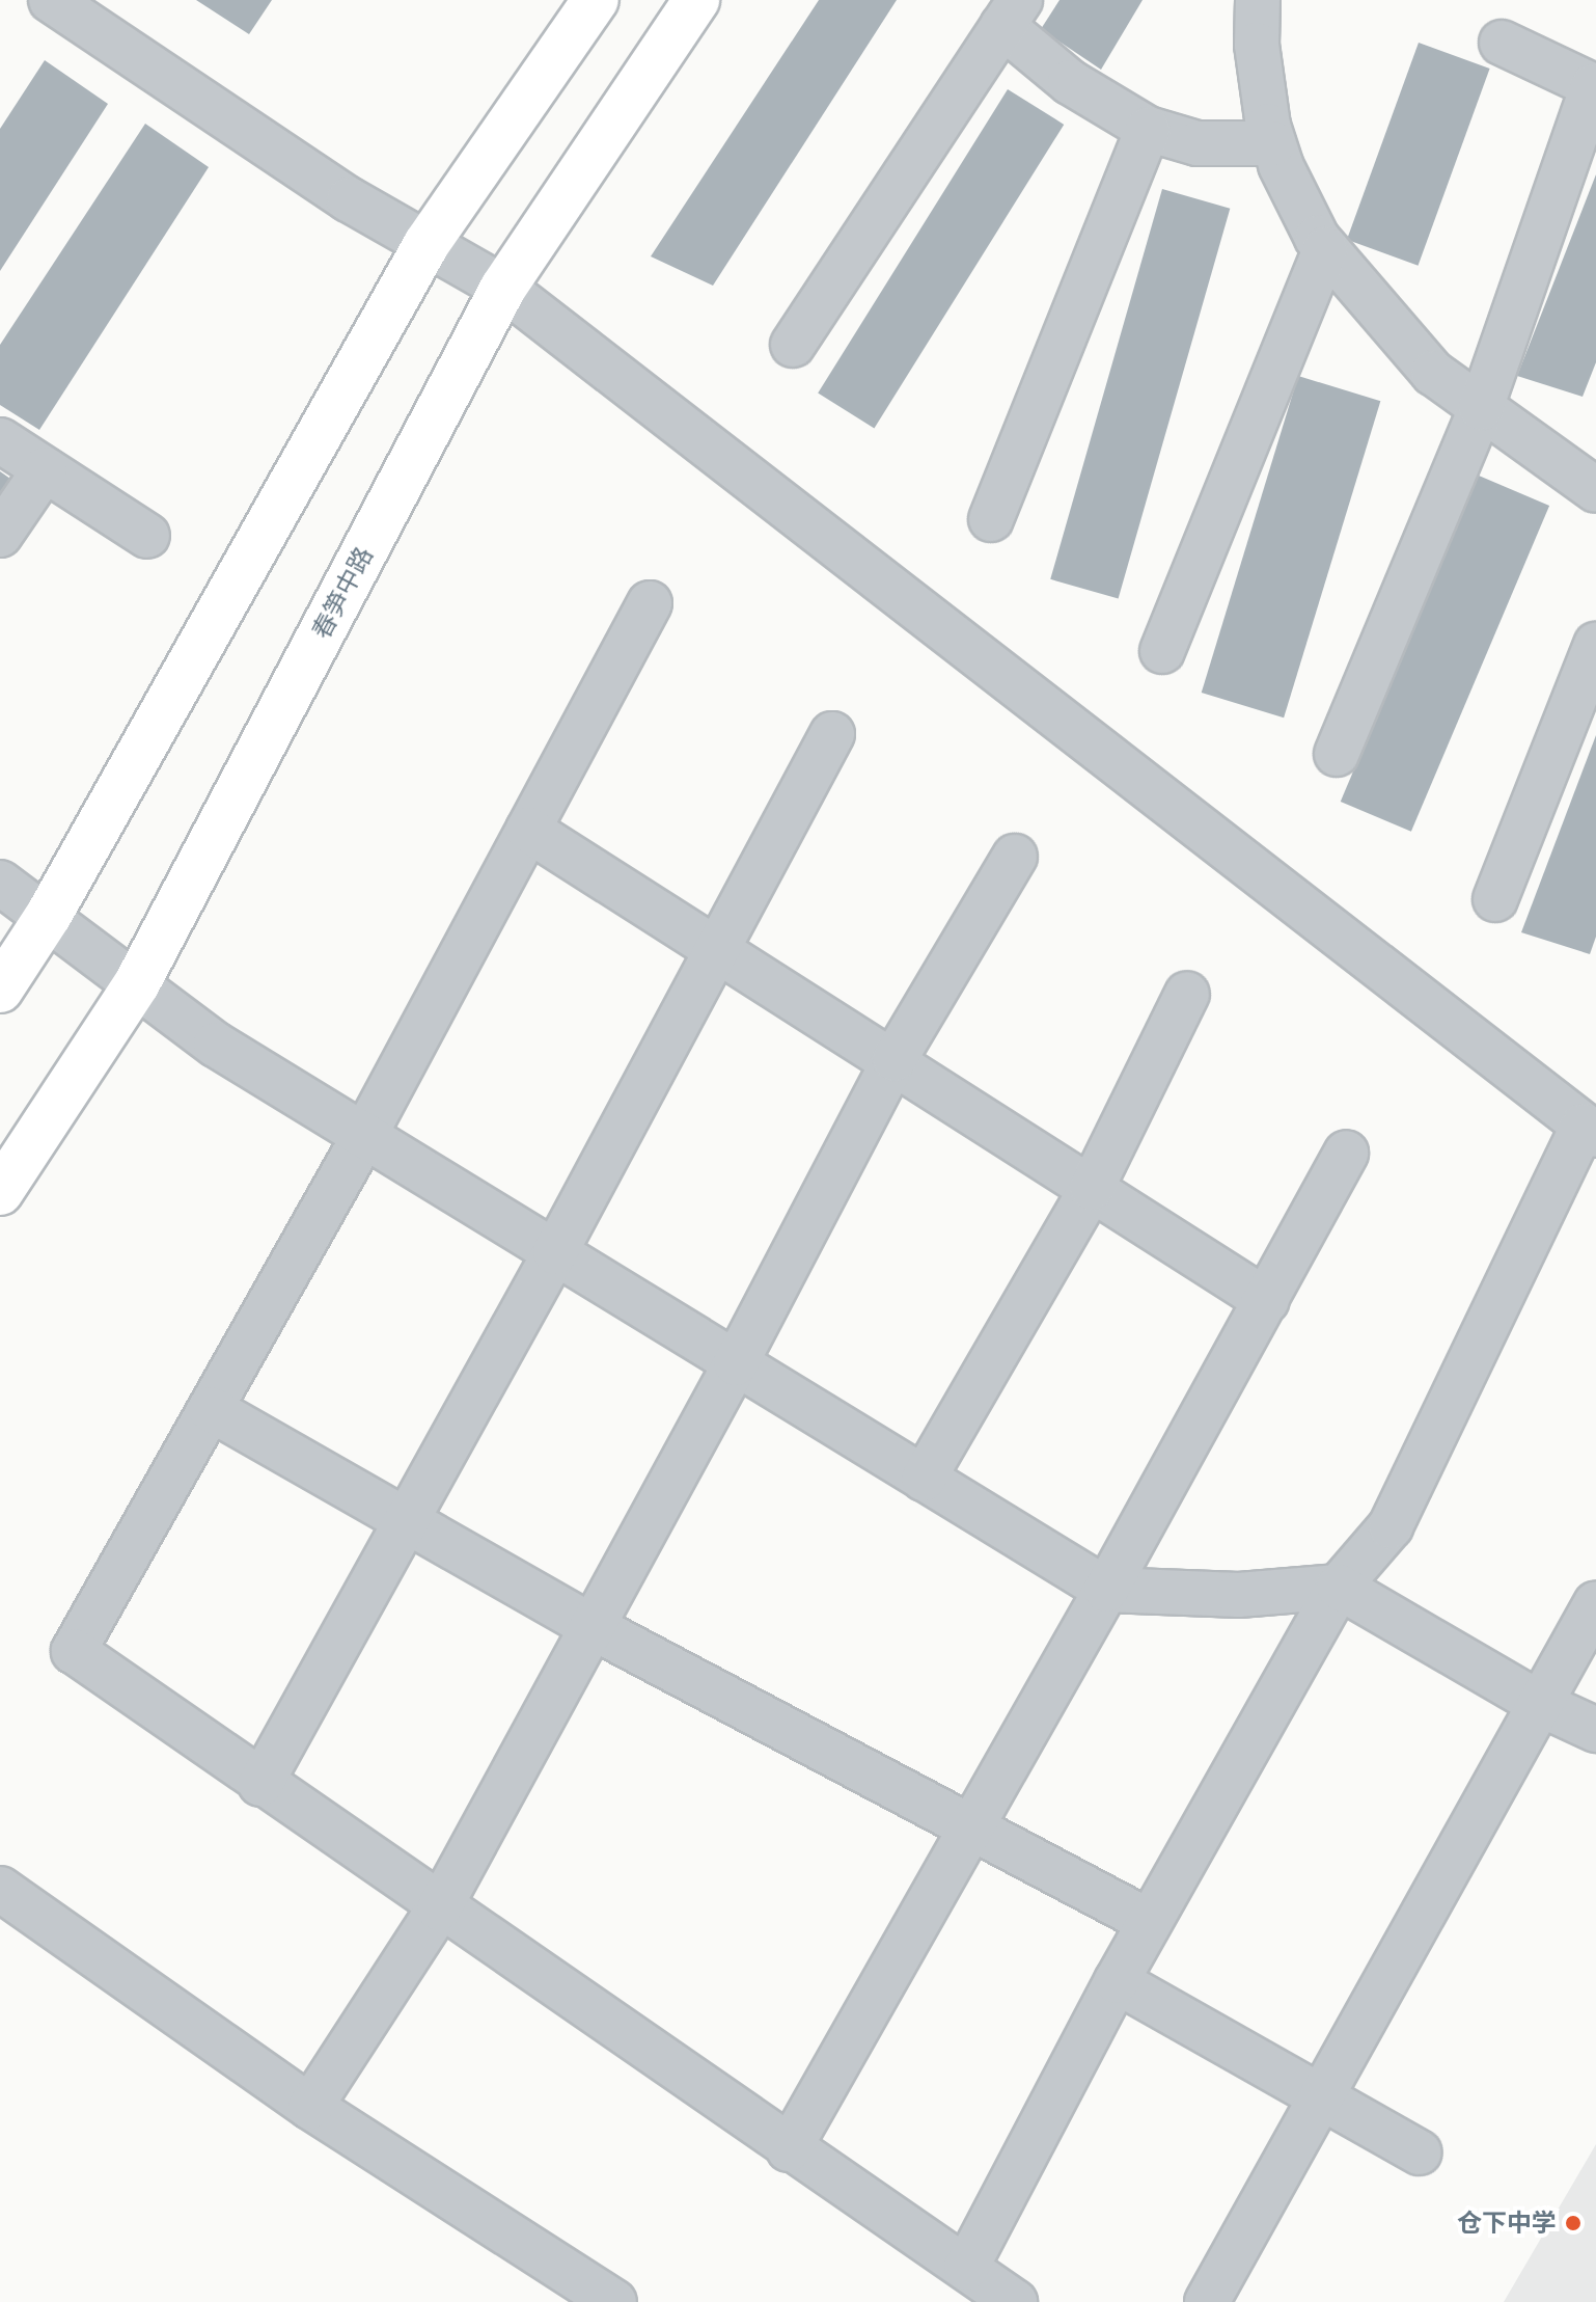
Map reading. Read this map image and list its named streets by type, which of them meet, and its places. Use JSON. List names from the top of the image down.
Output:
{
  "streets": {
    "main road": ["春笋中路"]
  },
  "places": ["仓下中学"]
}
